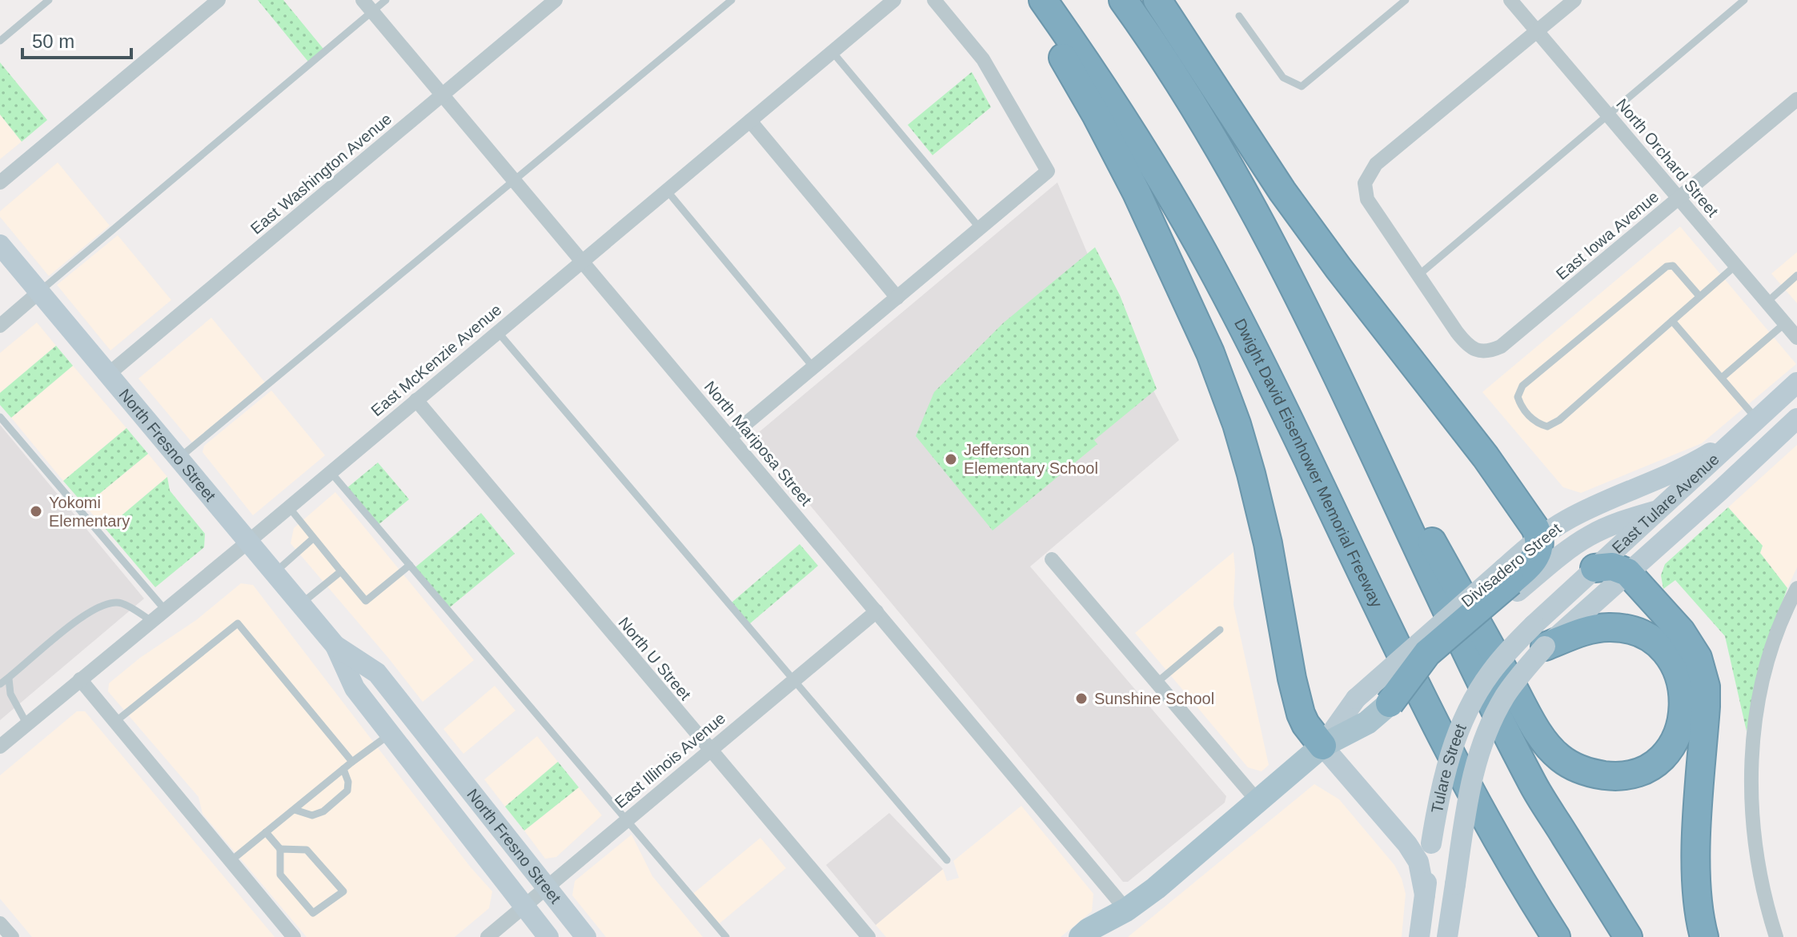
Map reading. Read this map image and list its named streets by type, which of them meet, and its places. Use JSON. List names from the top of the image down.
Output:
{
  "streets": {
    "highway": ["Dwight David Eisenhower Memorial Freeway"],
    "main road": [
      "North Fresno Street",
      "East Tulare Avenue",
      "Divisadero Street",
      "Tulare Street"
    ],
    "street": [
      "North Orchard Street",
      "East Washington Avenue",
      "East Iowa Avenue",
      "East McKenzie Avenue",
      "North Mariposa Street",
      "North U Street",
      "East Illinois Avenue"
    ]
  },
  "crossings": [
    ["North Orchard Street", "East Iowa Avenue"],
    ["East Washington Avenue", "North Mariposa Street"],
    ["East Washington Avenue", "North Fresno Street"],
    ["East McKenzie Avenue", "North Mariposa Street"],
    ["East McKenzie Avenue", "North Fresno Street"],
    ["East McKenzie Avenue", "North U Street"],
    ["North Mariposa Street", "Divisadero Street"],
    ["North Mariposa Street", "East Illinois Avenue"],
    ["North Fresno Street", "East Illinois Avenue"],
    ["East Tulare Avenue", "Divisadero Street"],
    ["East Tulare Avenue", "Tulare Street"],
    ["North U Street", "East Illinois Avenue"]
  ],
  "places": ["Jefferson Elementary School", "Yokomi Elementary", "Sunshine School"],
  "scale_bar": "50 m"
}
